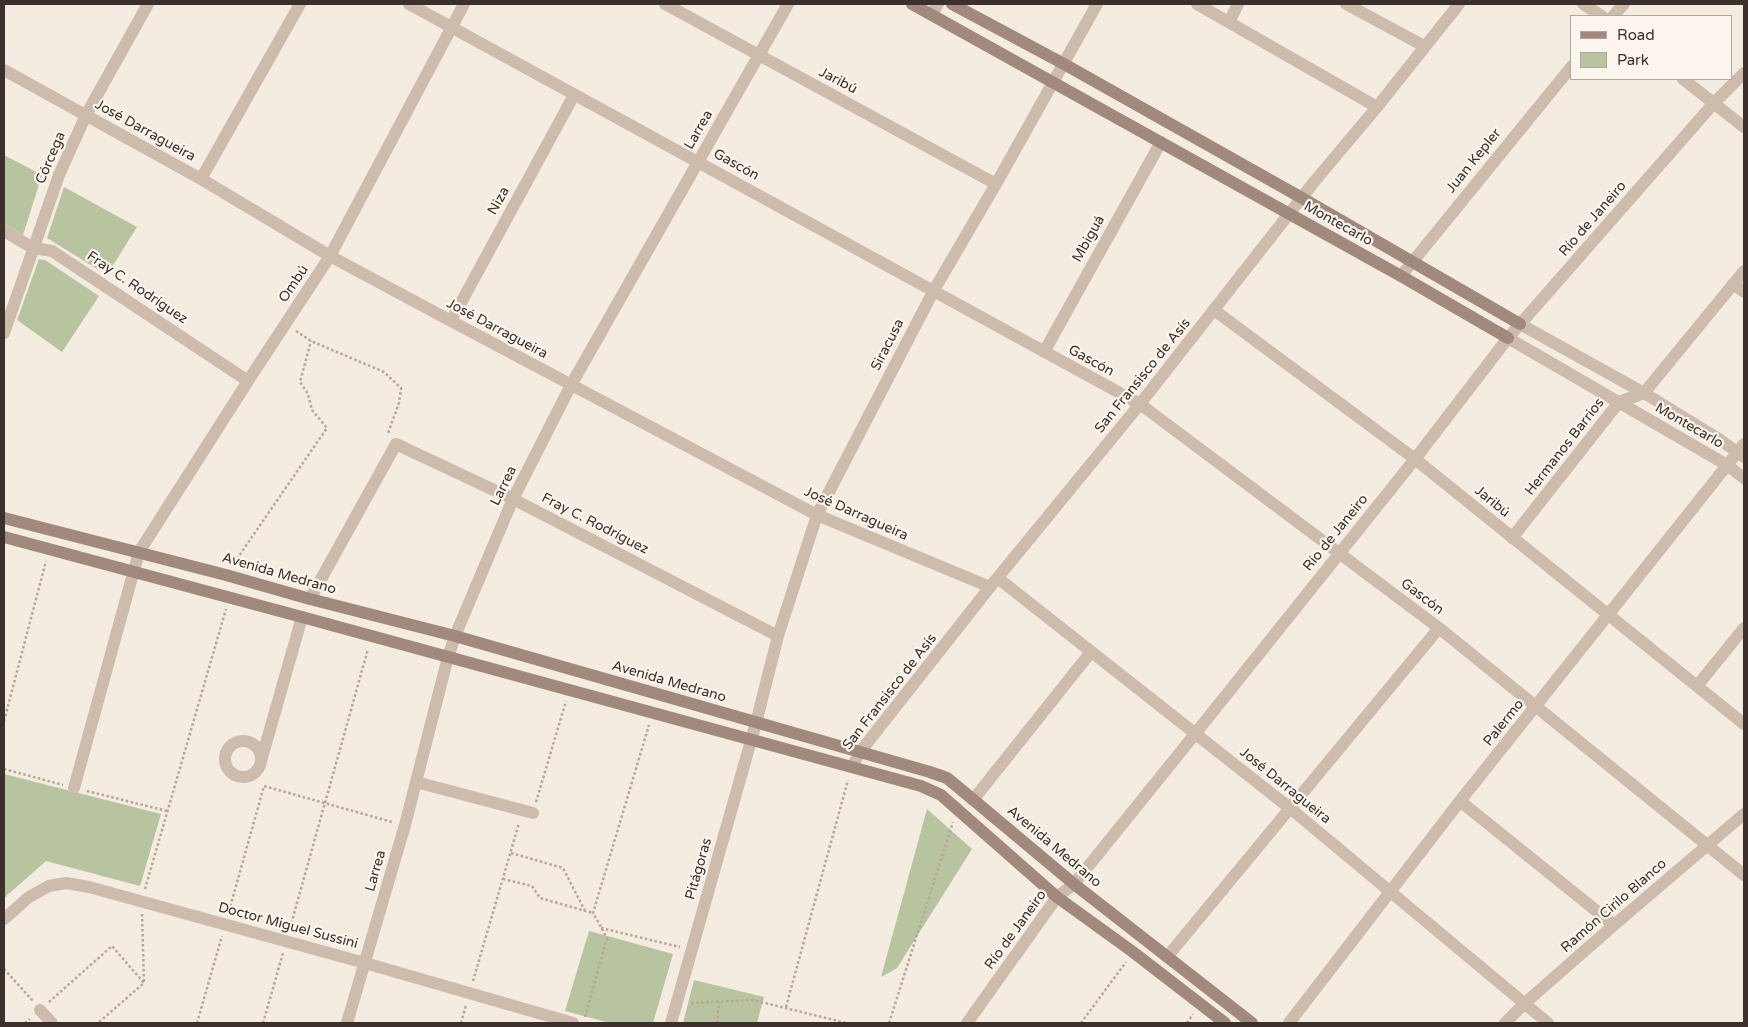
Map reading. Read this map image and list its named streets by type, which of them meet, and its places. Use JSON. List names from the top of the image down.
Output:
{
  "streets": {
    "main road": ["Montecarlo", "Avenida Medrano"],
    "street": [
      "Jaribú",
      "Larrea",
      "José Darragueira",
      "Córcega",
      "Juan Kepler",
      "Gascón",
      "Niza",
      "Río de Janeiro",
      "Mbiguá",
      "Ombú",
      "Fray C. Rodríguez",
      "Siracusa",
      "San Fransisco de Asís",
      "Hermanos Barrios",
      "Palermo",
      "Pitágoras",
      "Ramón Cirilo Blanco",
      "Doctor Miguel Sussini"
    ]
  },
  "crossings": [
    ["Jaribú", "Larrea"],
    ["Jaribú", "Río de Janeiro"],
    ["Jaribú", "Siracusa"],
    ["Jaribú", "San Fransisco de Asís"],
    ["Jaribú", "Hermanos Barrios"],
    ["Jaribú", "Palermo"],
    ["Larrea", "José Darragueira"],
    ["Larrea", "Gascón"],
    ["Larrea", "Fray C. Rodríguez"],
    ["Larrea", "Avenida Medrano"],
    ["Larrea", "Doctor Miguel Sussini"],
    ["José Darragueira", "Córcega"],
    ["José Darragueira", "Niza"],
    ["José Darragueira", "Río de Janeiro"],
    ["José Darragueira", "Ombú"],
    ["José Darragueira", "Siracusa"],
    ["José Darragueira", "San Fransisco de Asís"],
    ["José Darragueira", "Palermo"],
    ["José Darragueira", "Ramón Cirilo Blanco"],
    ["Córcega", "Fray C. Rodríguez"],
    ["Juan Kepler", "Montecarlo"],
    ["Gascón", "Niza"],
    ["Gascón", "Río de Janeiro"],
    ["Gascón", "Mbiguá"],
    ["Gascón", "Ombú"],
    ["Gascón", "Siracusa"],
    ["Gascón", "San Fransisco de Asís"],
    ["Gascón", "Palermo"],
    ["Gascón", "Ramón Cirilo Blanco"],
    ["Río de Janeiro", "Montecarlo"],
    ["Río de Janeiro", "Avenida Medrano"],
    ["Montecarlo", "Mbiguá"],
    ["Montecarlo", "Siracusa"],
    ["Montecarlo", "San Fransisco de Asís"],
    ["Montecarlo", "Hermanos Barrios"],
    ["Montecarlo", "Palermo"],
    ["Ombú", "Fray C. Rodríguez"],
    ["Ombú", "Avenida Medrano"],
    ["Fray C. Rodríguez", "Siracusa"],
    ["Siracusa", "Avenida Medrano"],
    ["Siracusa", "Pitágoras"],
    ["San Fransisco de Asís", "Avenida Medrano"],
    ["Avenida Medrano", "Pitágoras"]
  ],
  "legend": ["Road", "Park"]
}
